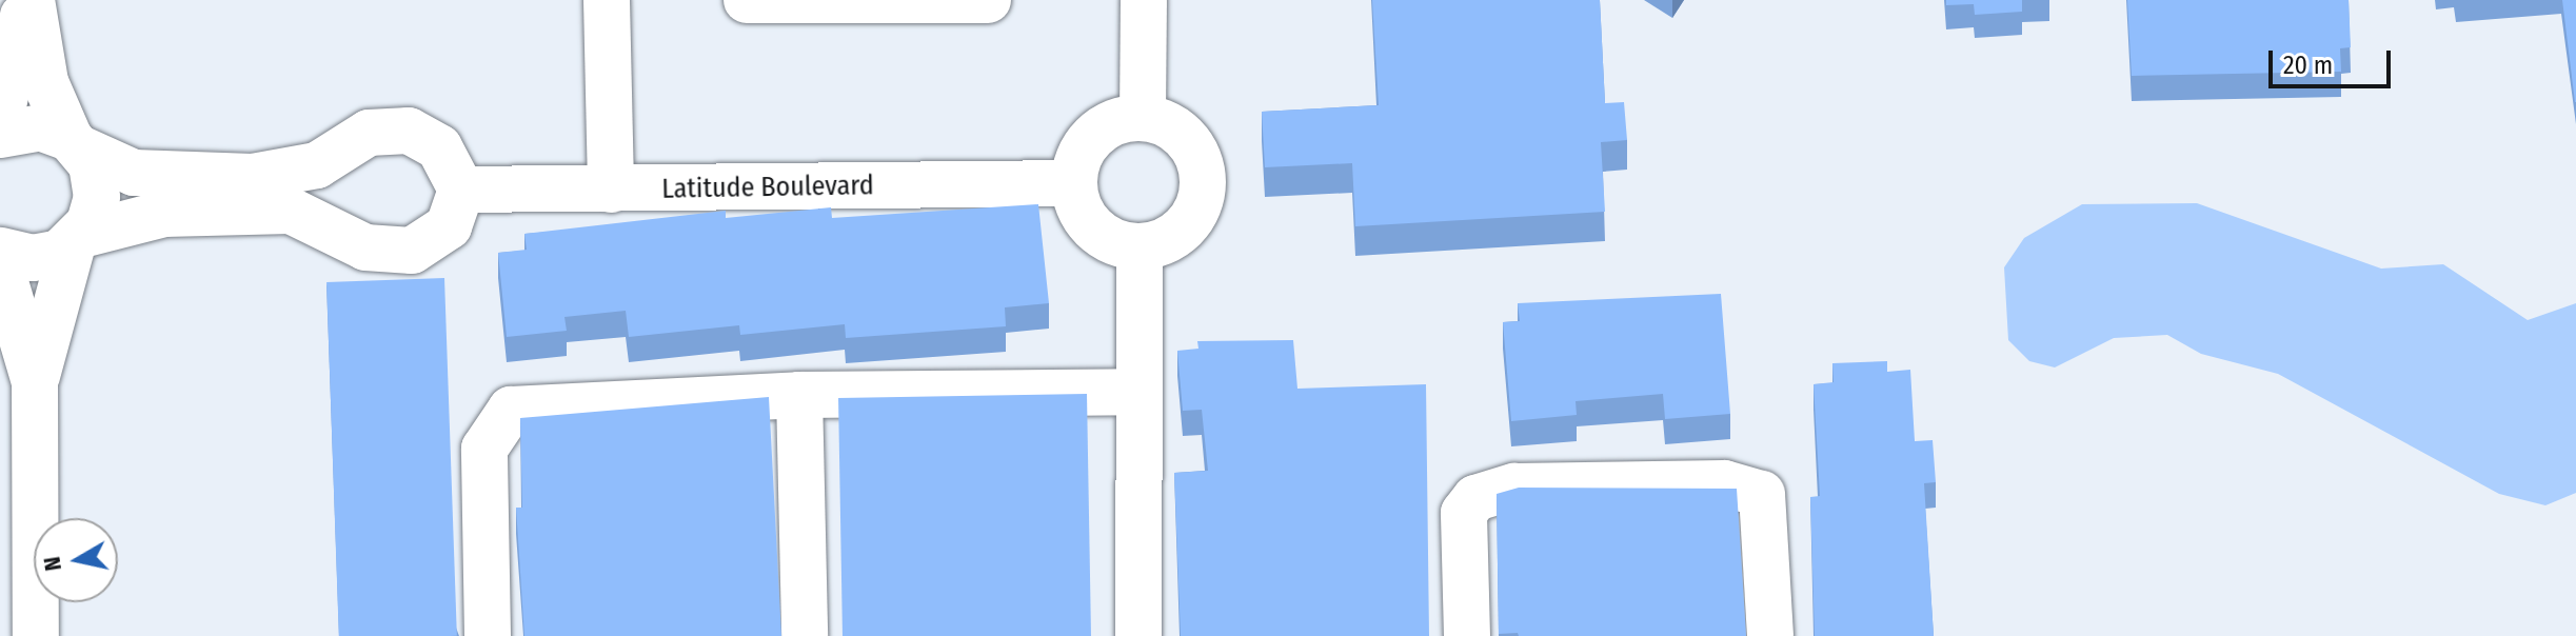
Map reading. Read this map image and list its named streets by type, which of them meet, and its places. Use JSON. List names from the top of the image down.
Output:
{
  "streets": {
    "street": ["Latitude Boulevard"]
  },
  "scale_bar": "20 m",
  "north": "left"
}
